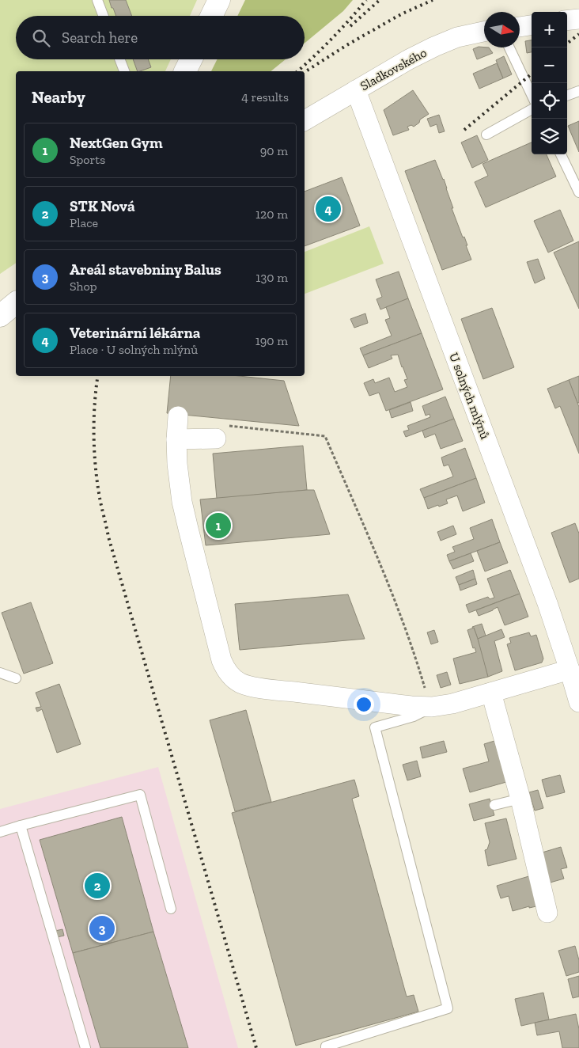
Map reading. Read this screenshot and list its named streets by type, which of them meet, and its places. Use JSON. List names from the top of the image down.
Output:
{
  "streets": {
    "street": ["Sladkovského", "U solných mlýnů"]
  },
  "crossings": [
    ["Sladkovského", "U solných mlýnů"]
  ],
  "north": "right",
  "page": {
    "map_buttons": ["+", "−"],
    "search": "Search here",
    "heading": ["Nearby", "4 results"],
    "list": [
      {
        "mark": "1",
        "name": "NextGen Gym",
        "note": "Sports",
        "value": "90 m"
      },
      {
        "mark": "2",
        "name": "STK Nová",
        "note": "Place",
        "value": "120 m"
      },
      {
        "mark": "3",
        "name": "Areál stavebniny Balus",
        "note": "Shop",
        "value": "130 m"
      },
      {
        "mark": "4",
        "name": "Veterinární lékárna",
        "note": "Place · U solných mlýnů",
        "value": "190 m"
      }
    ],
    "pins": [
      "4",
      "1",
      "2",
      "3"
    ]
  }
}
